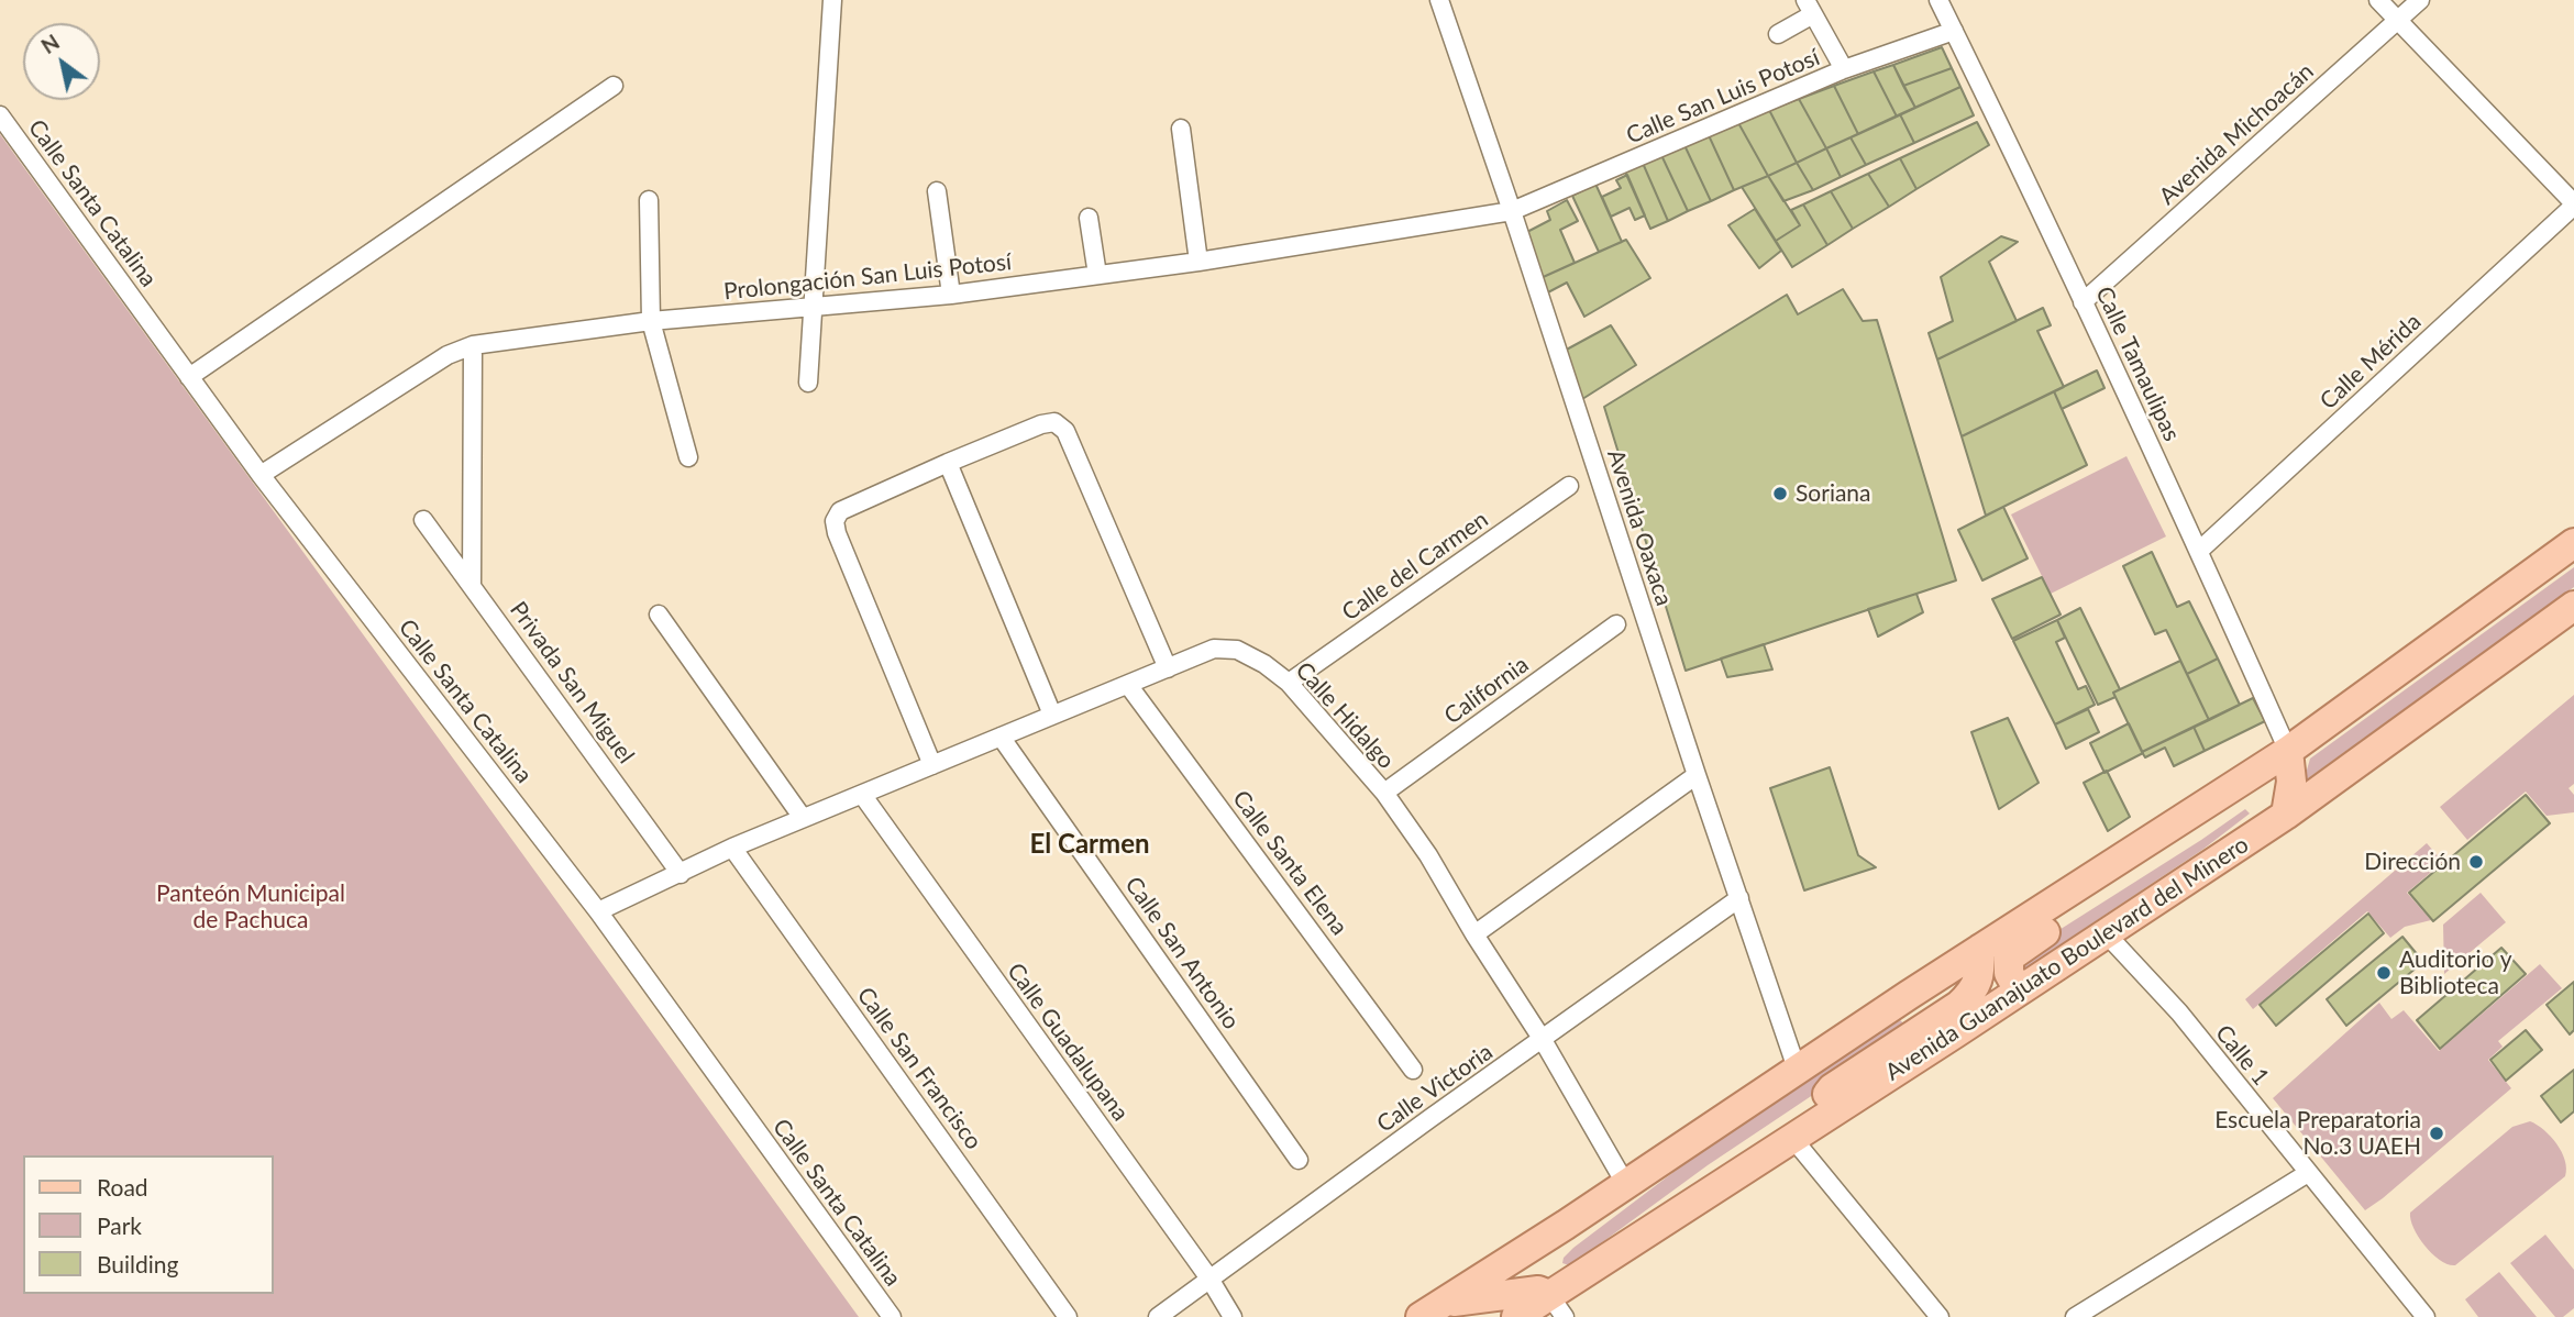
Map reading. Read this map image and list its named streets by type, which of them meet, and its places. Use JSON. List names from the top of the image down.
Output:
{
  "streets": {
    "main road": ["Avenida Guanajuato Boulevard del Minero"],
    "street": [
      "Calle San Luis Potosí",
      "Avenida Michoacán",
      "Calle Santa Catalina",
      "Prolongación San Luis Potosí",
      "Calle Mérida",
      "Calle Tamaulipas",
      "Avenida Oaxaca",
      "Calle del Carmen",
      "Privada San Miguel",
      "California",
      "Calle Hidalgo",
      "Calle Santa Elena",
      "Calle San Antonio",
      "Calle Guadalupana",
      "Calle 1",
      "Calle San Francisco",
      "Calle Victoria"
    ]
  },
  "crossings": [
    ["Calle San Luis Potosí", "Prolongación San Luis Potosí"],
    ["Calle San Luis Potosí", "Calle Tamaulipas"],
    ["Calle San Luis Potosí", "Avenida Oaxaca"],
    ["Avenida Michoacán", "Calle Tamaulipas"],
    ["Calle Santa Catalina", "Prolongación San Luis Potosí"],
    ["Prolongación San Luis Potosí", "Avenida Oaxaca"],
    ["Calle Mérida", "Calle Tamaulipas"],
    ["Avenida Oaxaca", "Calle Victoria"],
    ["Calle del Carmen", "Calle Hidalgo"],
    ["California", "Calle Hidalgo"],
    ["Calle Hidalgo", "Calle Santa Elena"],
    ["Calle Hidalgo", "Calle San Antonio"],
    ["Calle Hidalgo", "Calle Guadalupana"],
    ["Calle Hidalgo", "Calle Victoria"],
    ["Avenida Guanajuato Boulevard del Minero", "Calle 1"],
    ["Calle Guadalupana", "Calle Victoria"]
  ],
  "districts": ["El Carmen"],
  "parks": ["Panteón Municipal de Pachuca"],
  "places": [
    "Soriana",
    "Dirección",
    "Auditorio y Biblioteca",
    "Escuela Preparatoria No.3 UAEH"
  ],
  "legend": ["Road", "Park", "Building"],
  "north": "top left"
}
